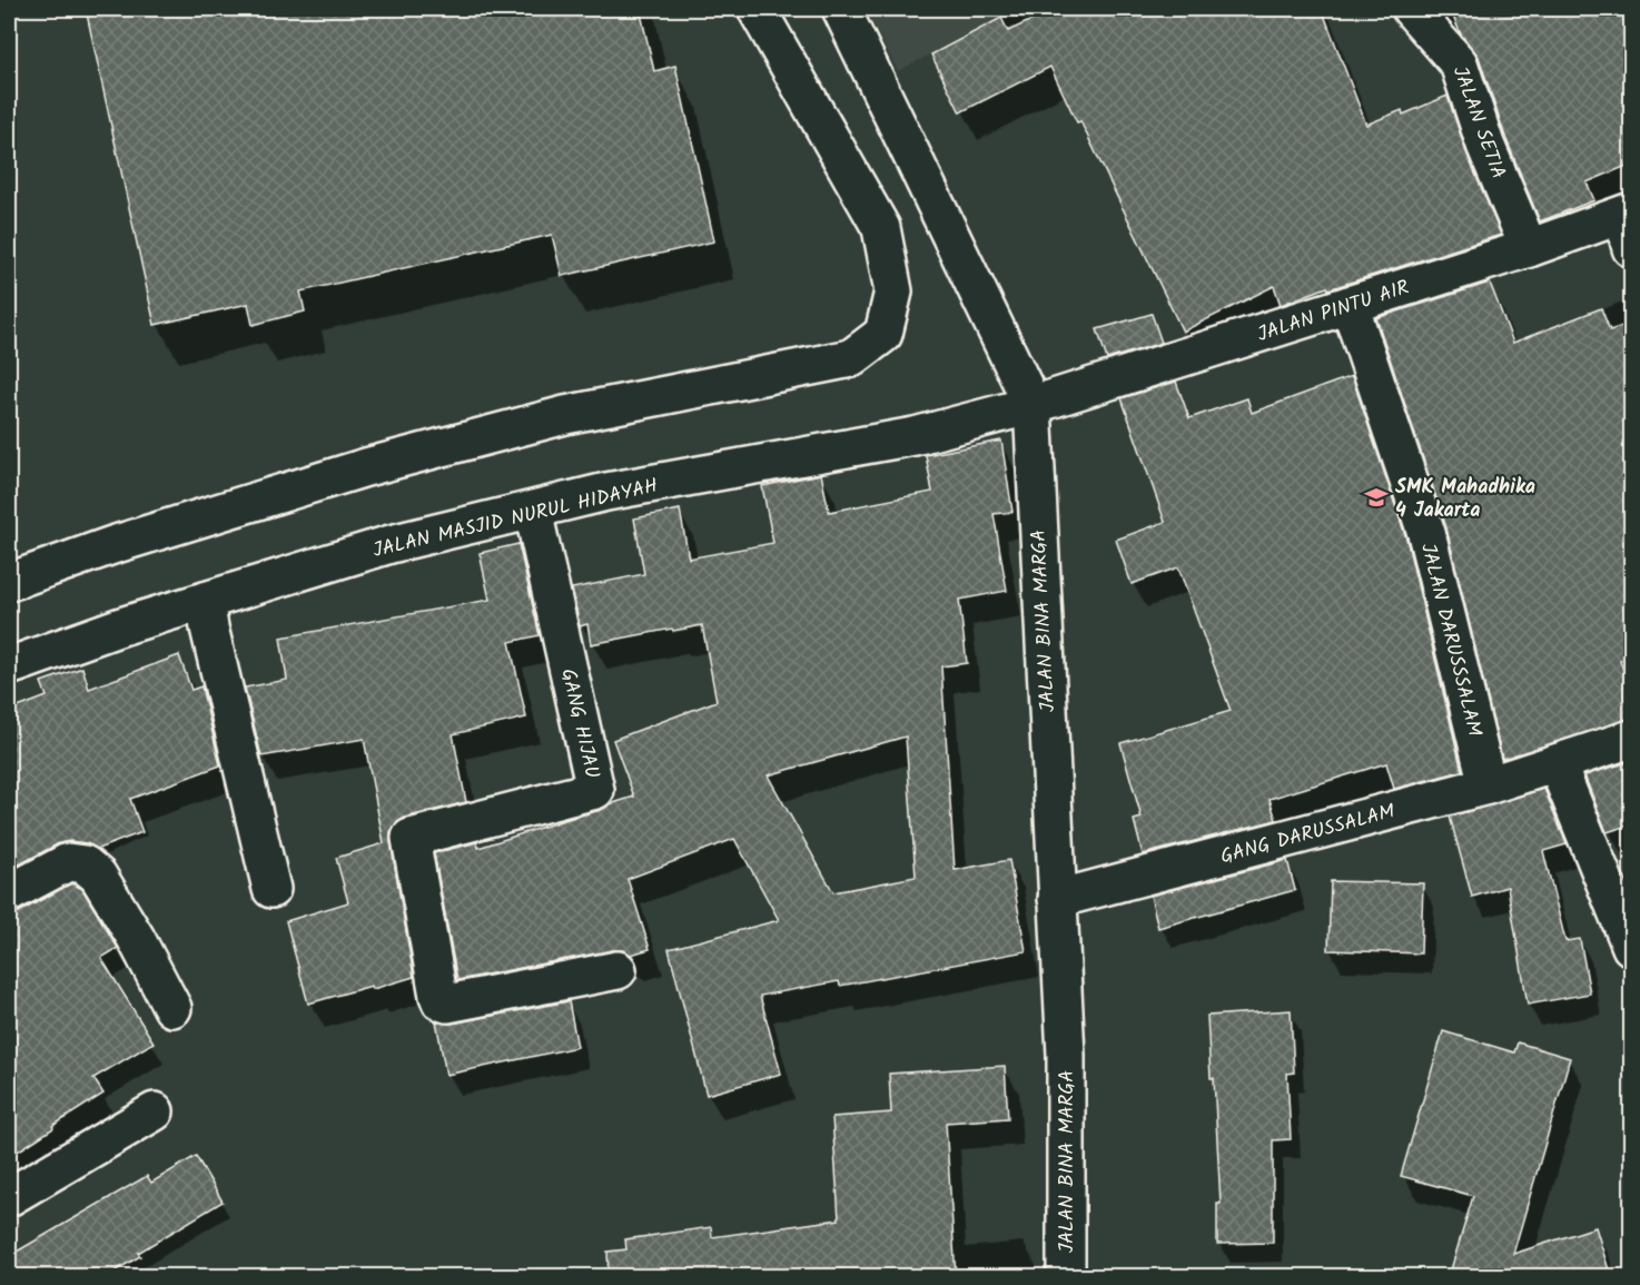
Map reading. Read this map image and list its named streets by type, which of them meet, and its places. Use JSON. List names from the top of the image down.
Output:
{
  "streets": {
    "street": [
      "JALAN SETIA",
      "JALAN PINTU AIR",
      "JALAN MASJID NURUL HIDAYAH",
      "JALAN BINA MARGA",
      "JALAN DARUSSSALAM",
      "GANG HIJAU",
      "GANG DARUSSALAM"
    ]
  },
  "crossings": [
    ["JALAN SETIA", "JALAN PINTU AIR"],
    ["JALAN PINTU AIR", "JALAN MASJID NURUL HIDAYAH"],
    ["JALAN PINTU AIR", "JALAN BINA MARGA"],
    ["JALAN PINTU AIR", "JALAN DARUSSSALAM"],
    ["JALAN MASJID NURUL HIDAYAH", "JALAN BINA MARGA"],
    ["JALAN MASJID NURUL HIDAYAH", "GANG HIJAU"],
    ["JALAN BINA MARGA", "GANG DARUSSALAM"],
    ["JALAN DARUSSSALAM", "GANG DARUSSALAM"]
  ],
  "places": {
    "school or university": ["SMK Mahadhika 4 Jakarta"]
  }
}
